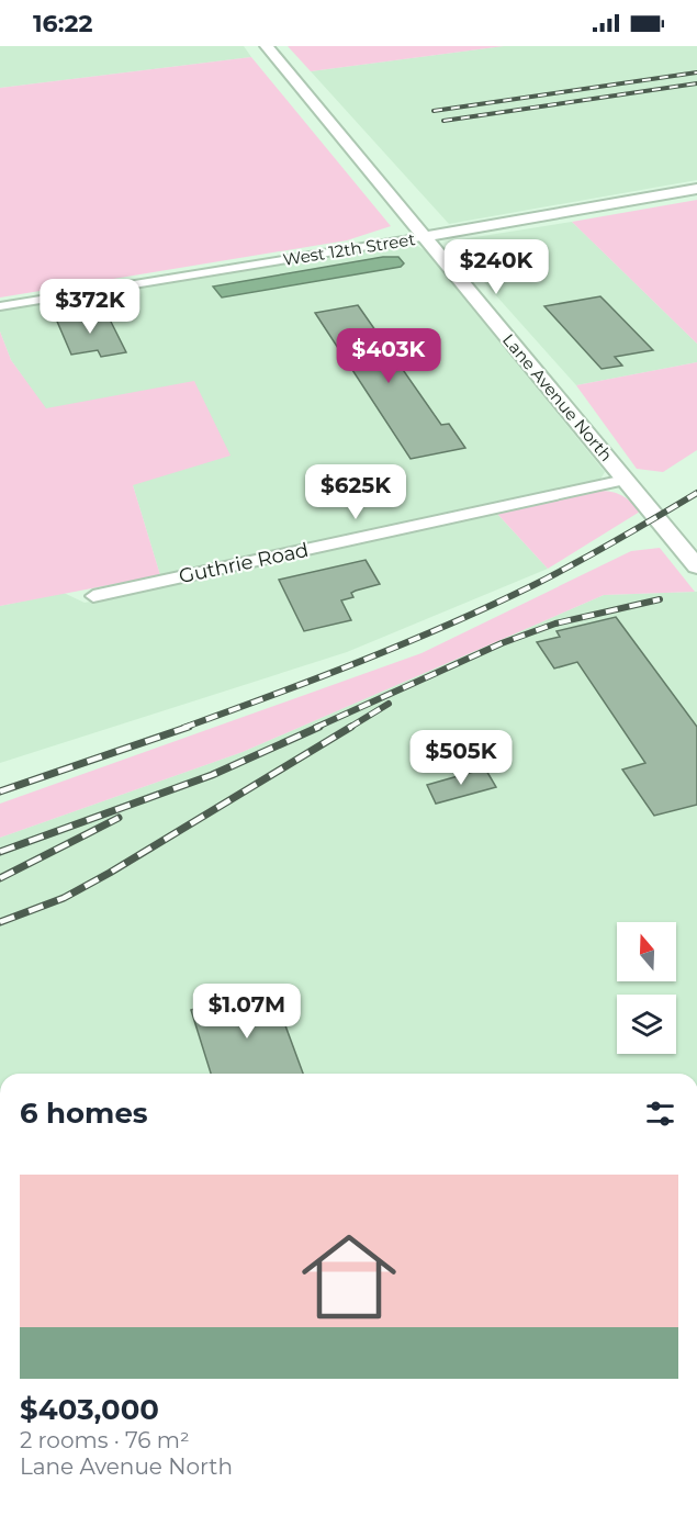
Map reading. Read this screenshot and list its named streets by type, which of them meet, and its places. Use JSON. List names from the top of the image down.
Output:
{
  "streets": {
    "main road": ["West 12th Street", "Lane Avenue North"],
    "street": ["Guthrie Road"]
  },
  "crossings": [
    ["West 12th Street", "Lane Avenue North"],
    ["Lane Avenue North", "Guthrie Road"]
  ],
  "north": "top",
  "page": {
    "status": "16:22",
    "price": [
      "$240K",
      "$372K",
      "$403K",
      "$625K",
      "$505K",
      "$1.07M"
    ],
    "heading": "6 homes",
    "list": [
      {
        "name": "$403,000",
        "note": "2 rooms · 76 m² · Lane Avenue North"
      }
    ]
  }
}
